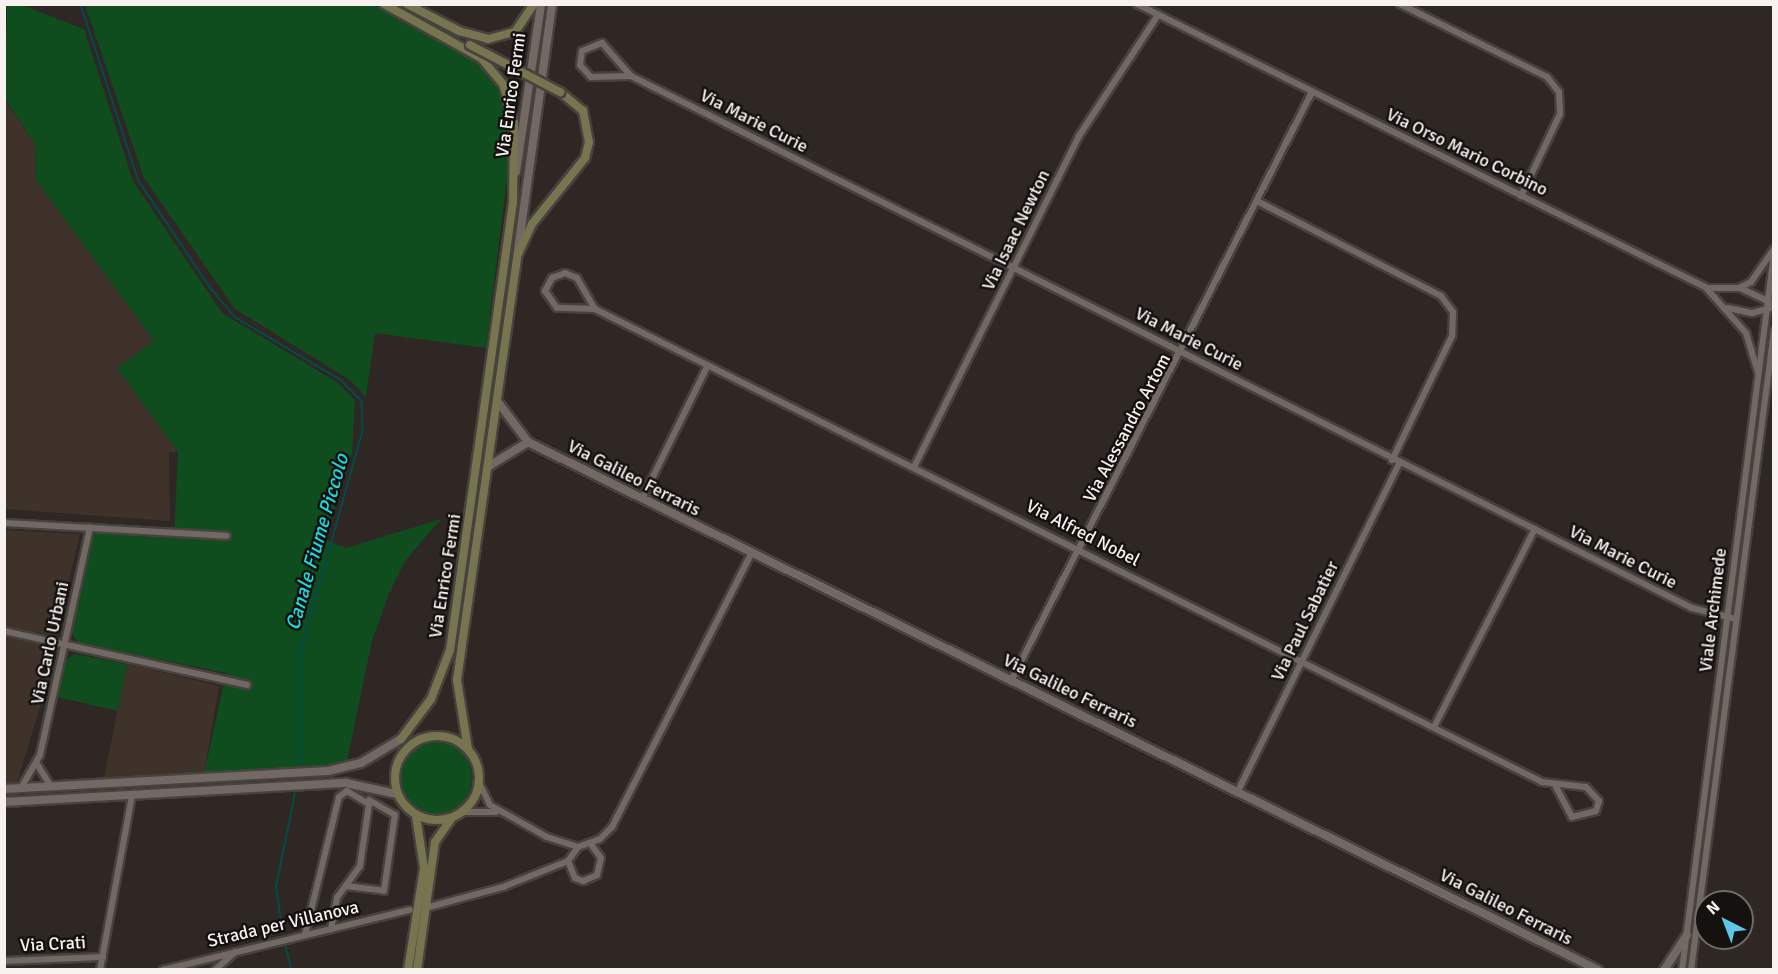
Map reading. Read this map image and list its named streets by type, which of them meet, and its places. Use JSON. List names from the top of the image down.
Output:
{
  "streets": {
    "main road": ["Via Enrico Fermi"],
    "street": [
      "Via Marie Curie",
      "Via Orso Mario Corbino",
      "Via Isaac Newton",
      "Via Alessandro Artom",
      "Via Galileo Ferraris",
      "Via Alfred Nobel",
      "Viale Archimede",
      "Via Paul Sabatier",
      "Via Carlo Urbani",
      "Strada per Villanova",
      "Via Crati"
    ]
  },
  "crossings": [
    ["Via Enrico Fermi", "Via Carlo Urbani"],
    ["Via Marie Curie", "Via Isaac Newton"],
    ["Via Marie Curie", "Via Alessandro Artom"],
    ["Via Marie Curie", "Viale Archimede"],
    ["Via Marie Curie", "Via Paul Sabatier"],
    ["Via Orso Mario Corbino", "Via Isaac Newton"],
    ["Via Orso Mario Corbino", "Via Alessandro Artom"],
    ["Via Isaac Newton", "Via Alfred Nobel"],
    ["Via Alessandro Artom", "Via Galileo Ferraris"],
    ["Via Alessandro Artom", "Via Alfred Nobel"],
    ["Via Galileo Ferraris", "Via Paul Sabatier"],
    ["Via Alfred Nobel", "Via Paul Sabatier"]
  ],
  "water": ["Canale Fiume Piccolo"],
  "north": "top left"
}
